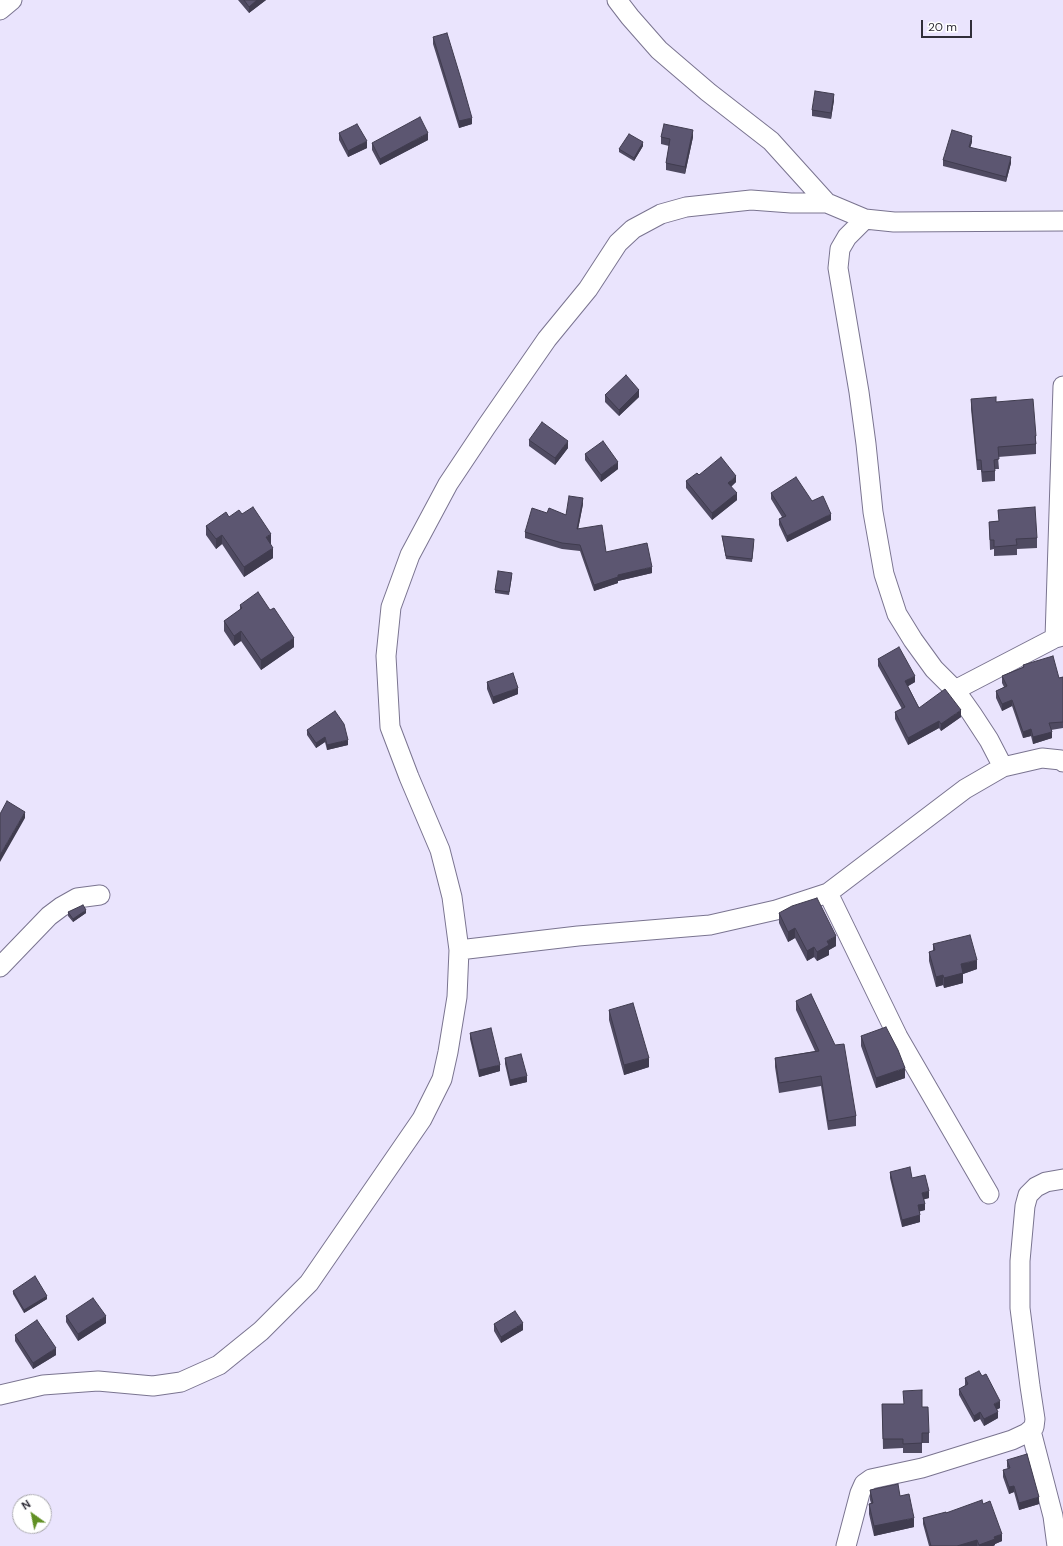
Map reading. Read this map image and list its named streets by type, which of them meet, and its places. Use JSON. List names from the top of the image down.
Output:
{
  "scale_bar": "20 m",
  "north": "top left"
}
